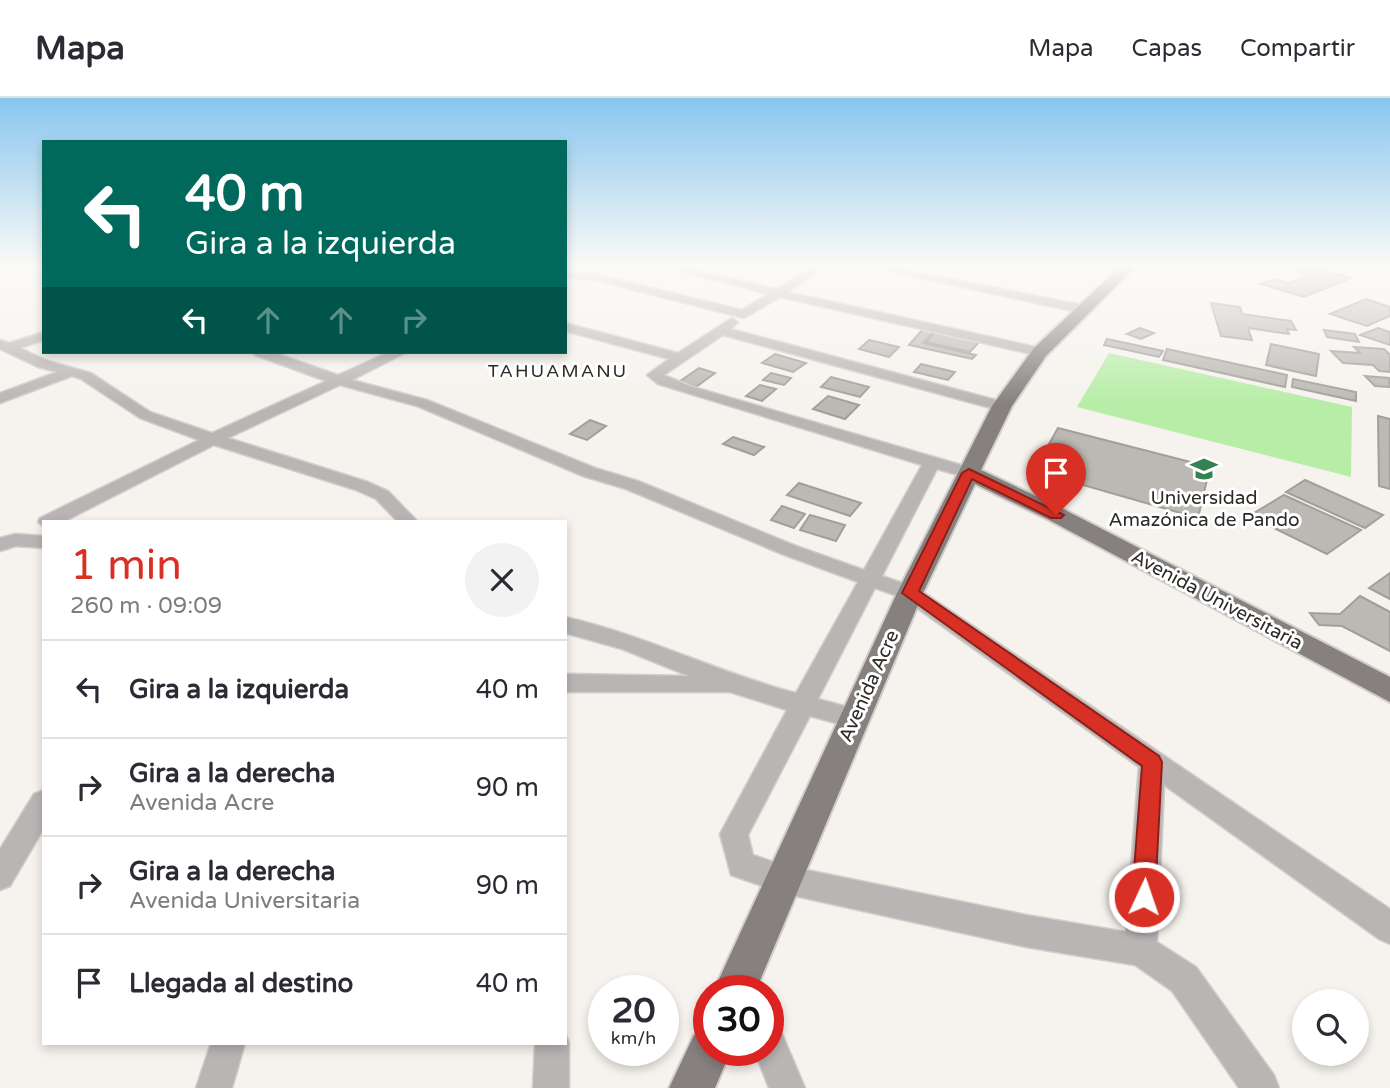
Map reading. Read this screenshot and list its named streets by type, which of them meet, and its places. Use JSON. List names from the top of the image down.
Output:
{
  "streets": {
    "main road": ["Avenida Universitaria", "Avenida Acre"]
  },
  "crossings": [
    ["Avenida Universitaria", "Avenida Acre"]
  ],
  "districts": ["TAHUAMANU"],
  "places": {
    "school or university": ["Universidad Amazónica de Pando"]
  },
  "page": {
    "header": "Mapa",
    "nav": ["Mapa", "Capas", "Compartir"],
    "turn": ["40 m", "Gira a la izquierda"],
    "heading": ["1 min", "260 m · 09:09"],
    "list": [
      {
        "name": "Gira a la izquierda",
        "value": "40 m"
      },
      {
        "name": "Gira a la derecha",
        "note": "Avenida Acre",
        "value": "90 m"
      },
      {
        "name": "Gira a la derecha",
        "note": "Avenida Universitaria",
        "value": "90 m"
      },
      {
        "name": "Llegada al destino",
        "value": "40 m"
      }
    ],
    "speed": "20 km/h",
    "limit": "30"
  }
}
